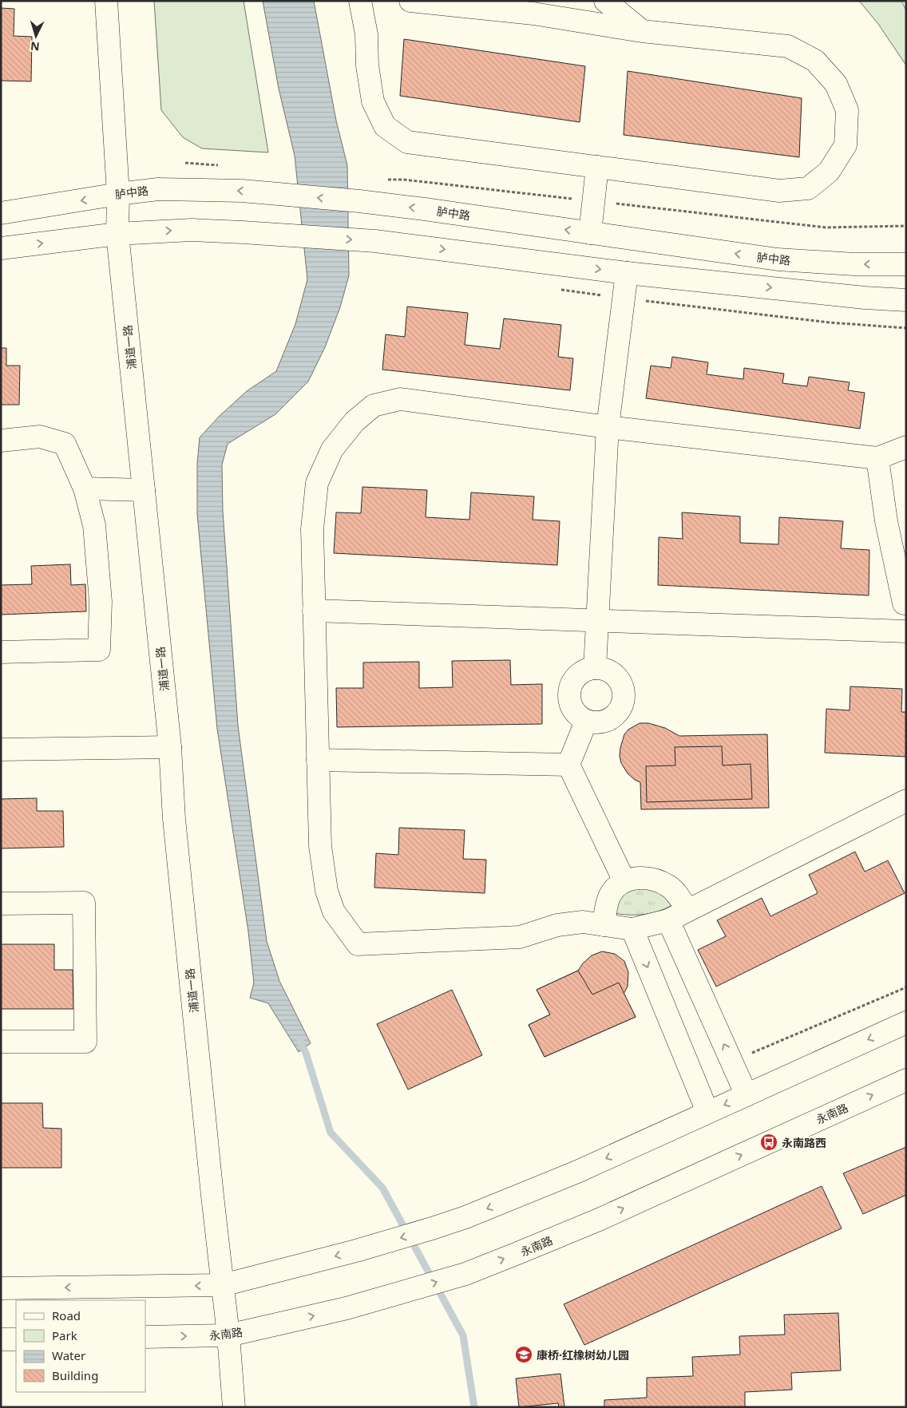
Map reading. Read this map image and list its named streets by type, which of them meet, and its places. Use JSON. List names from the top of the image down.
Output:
{
  "streets": {
    "street": ["胪中路", "浦道一路", "永南路"]
  },
  "crossings": [
    ["胪中路", "浦道一路"],
    ["浦道一路", "永南路"]
  ],
  "places": {
    "bus stop": ["永南路西"],
    "school or university": ["康桥·红橡树幼儿园"]
  },
  "legend": [
    "Road",
    "Park",
    "Water",
    "Building"
  ],
  "north": "bottom"
}
